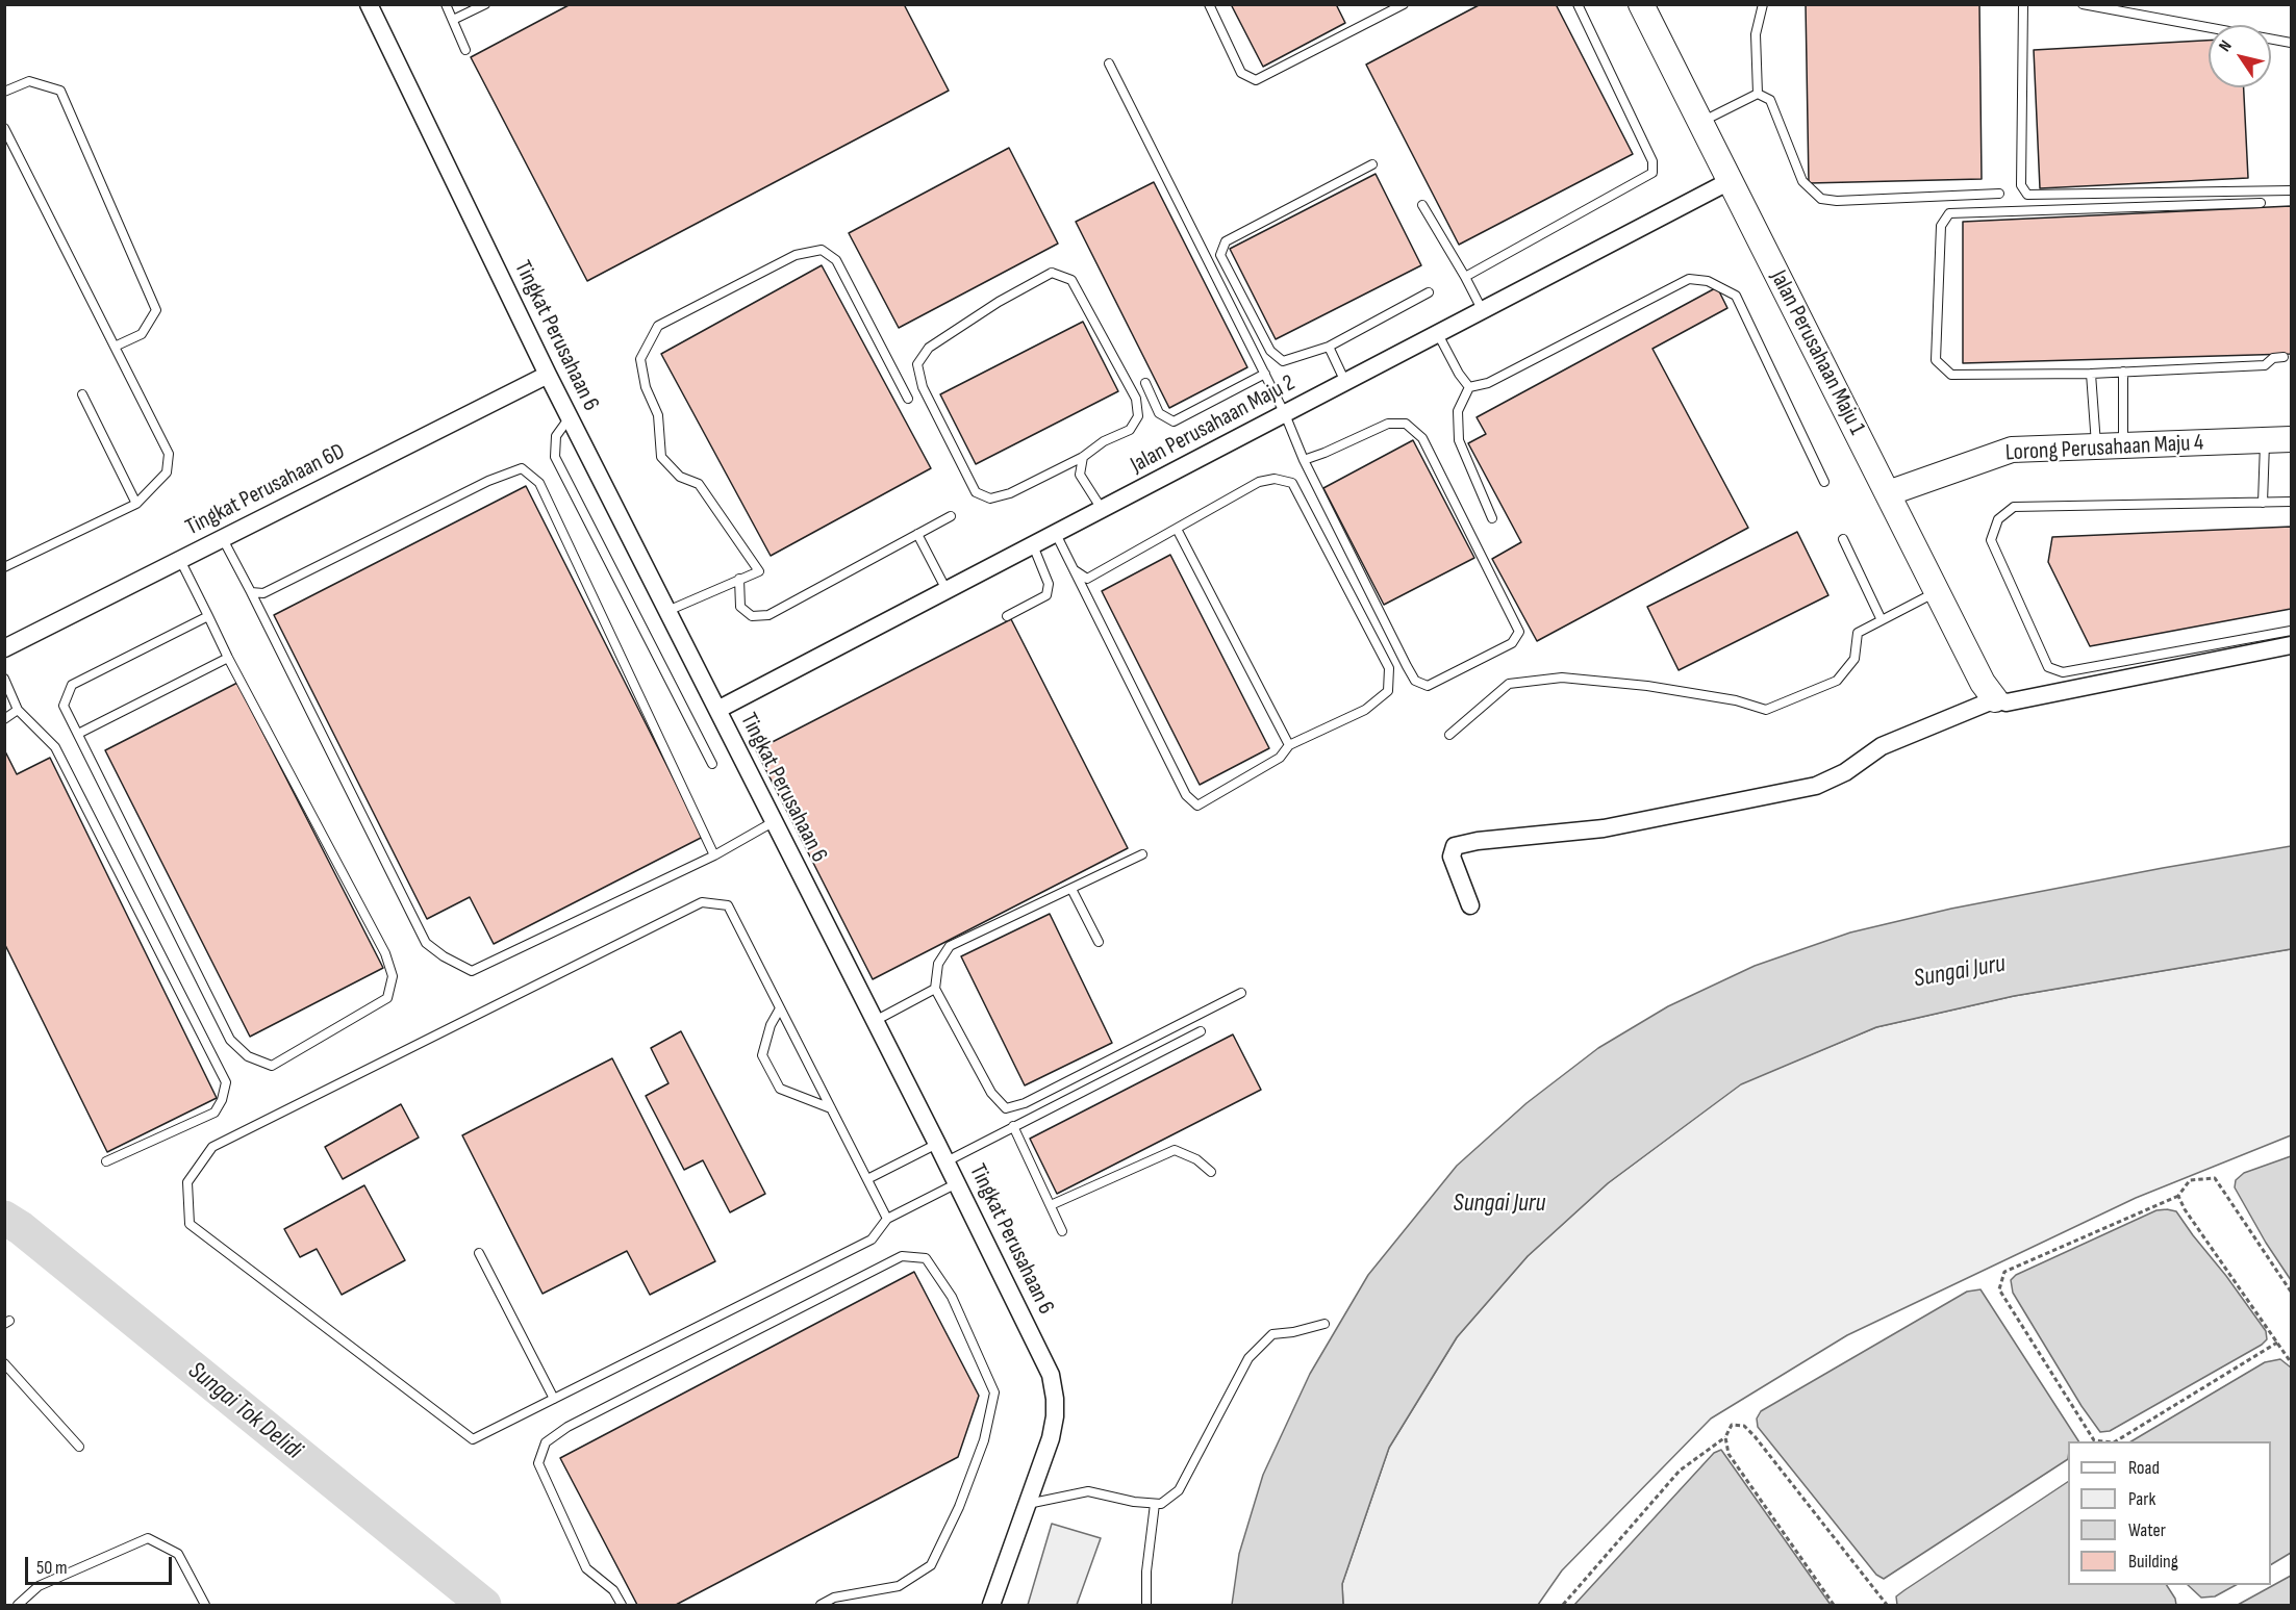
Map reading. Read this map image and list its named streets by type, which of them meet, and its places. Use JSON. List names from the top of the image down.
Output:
{
  "streets": {
    "street": [
      "Tingkat Perusahaan 6",
      "Jalan Perusahaan Maju 1",
      "Jalan Perusahaan Maju 2",
      "Lorong Perusahaan Maju 4",
      "Tingkat Perusahaan 6D"
    ]
  },
  "crossings": [
    ["Tingkat Perusahaan 6", "Jalan Perusahaan Maju 2"],
    ["Tingkat Perusahaan 6", "Tingkat Perusahaan 6D"],
    ["Jalan Perusahaan Maju 1", "Jalan Perusahaan Maju 2"],
    ["Jalan Perusahaan Maju 1", "Lorong Perusahaan Maju 4"]
  ],
  "water": ["Sungai Juru", "Sungai Tok Delidi"],
  "legend": [
    "Road",
    "Park",
    "Water",
    "Building"
  ],
  "scale_bar": "50 m",
  "north": "top left"
}
